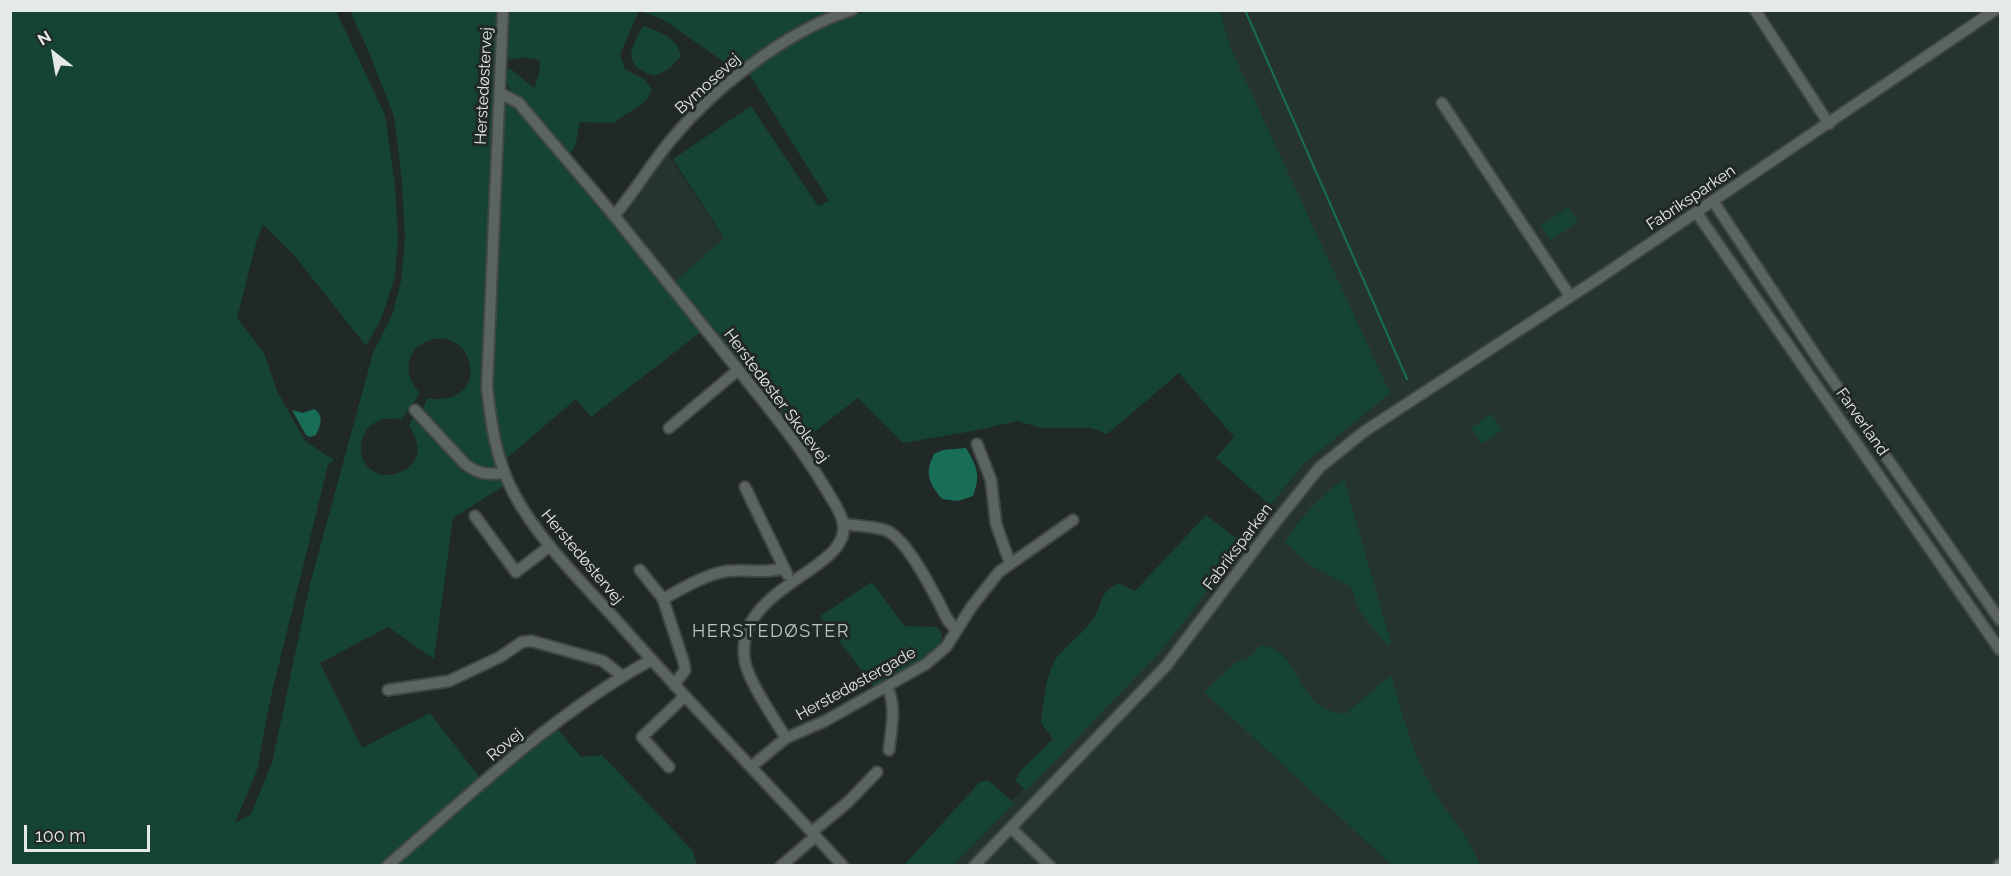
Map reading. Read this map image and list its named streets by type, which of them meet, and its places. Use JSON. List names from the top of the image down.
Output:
{
  "streets": {
    "street": [
      "Bymosevej",
      "Herstedøstervej",
      "Fabriksparken",
      "Herstedøster Skolevej",
      "Farverland",
      "Herstedøstergade",
      "Rovej"
    ]
  },
  "crossings": [
    ["Bymosevej", "Herstedøster Skolevej"],
    ["Herstedøstervej", "Herstedøster Skolevej"],
    ["Herstedøstervej", "Herstedøstergade"],
    ["Herstedøstervej", "Rovej"],
    ["Fabriksparken", "Farverland"]
  ],
  "districts": ["HERSTEDØSTER"],
  "scale_bar": "100 m",
  "north": "top left"
}
